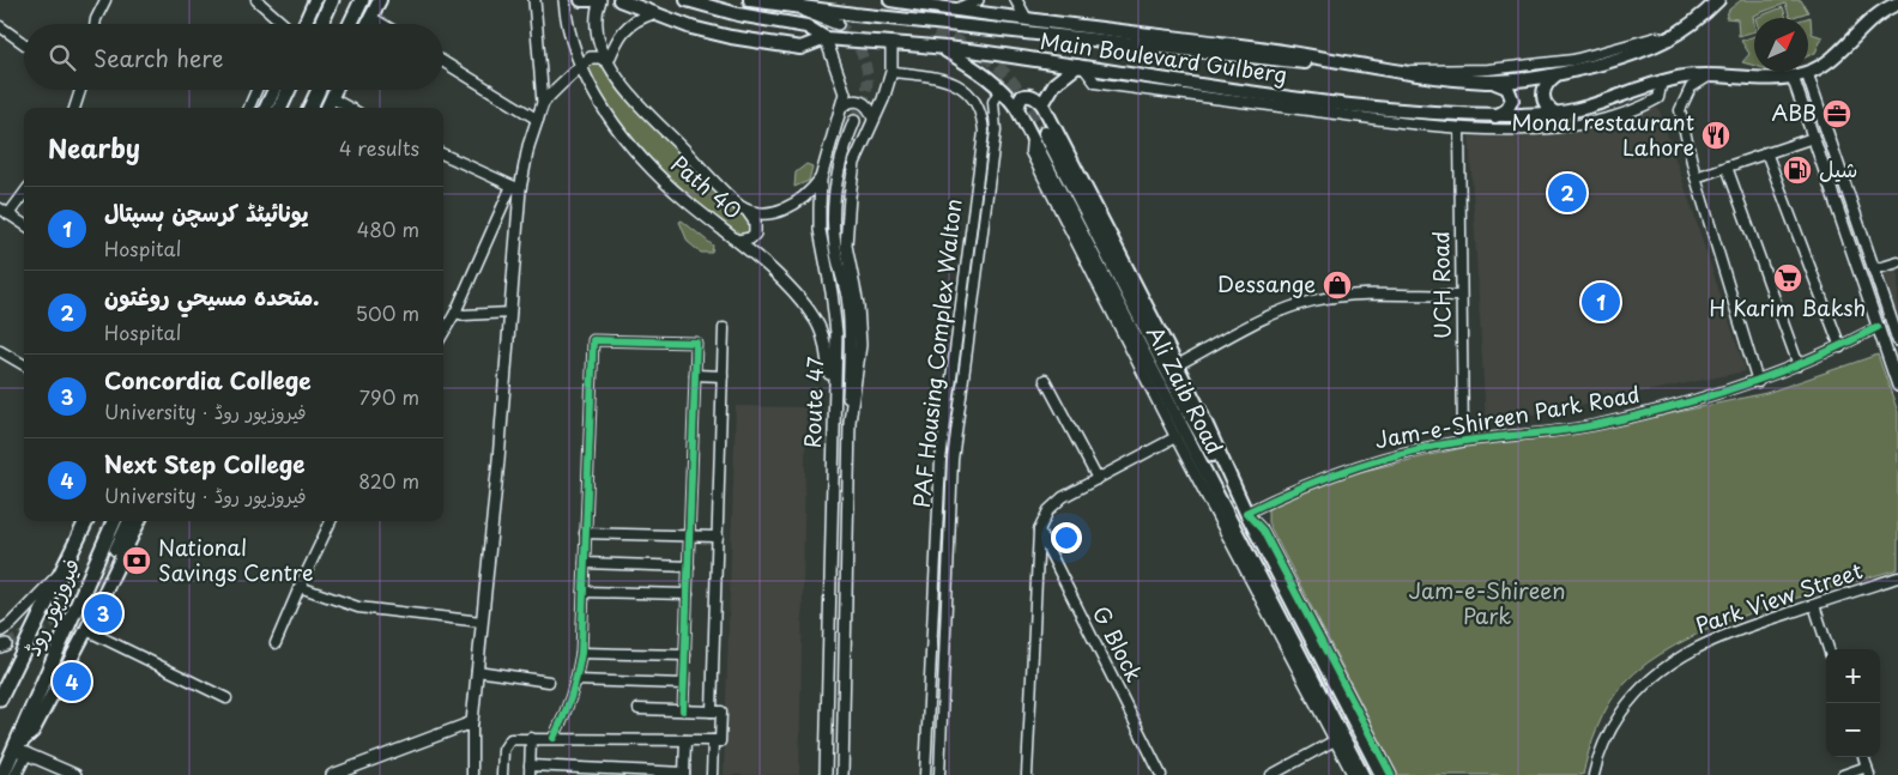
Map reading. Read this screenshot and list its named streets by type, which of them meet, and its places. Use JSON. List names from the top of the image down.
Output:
{
  "streets": {
    "main road": ["Main Boulevard Gulberg", "Ali Zaib Road", "فیروزپور روڈ"],
    "street": [
      "Path 40",
      "UCH Road",
      "PAF Housing Complex Walton",
      "Route 47",
      "Jam-e-Shireen Park Road",
      "Park View Street",
      "G Block"
    ]
  },
  "crossings": [
    ["Main Boulevard Gulberg", "Ali Zaib Road"],
    ["Main Boulevard Gulberg", "Route 47"],
    ["Path 40", "Route 47"],
    ["UCH Road", "Jam-e-Shireen Park Road"],
    ["PAF Housing Complex Walton", "Ali Zaib Road"],
    ["PAF Housing Complex Walton", "Route 47"],
    ["Ali Zaib Road", "Jam-e-Shireen Park Road"]
  ],
  "parks": ["Jam-e-Shireen Park"],
  "places": {
    "office": ["ABB"],
    "restaurant": ["Monal restaurant Lahore"],
    "fuel station": ["شیل"],
    "supermarket": ["H Karim Baksh"],
    "shop": ["Dessange"],
    "bank": ["National Savings Centre"]
  },
  "north": "top right",
  "page": {
    "search": "Search here",
    "heading": ["Nearby", "4 results"],
    "pins": [
      "2",
      "1",
      "3",
      "4"
    ],
    "list": [
      {
        "mark": "1",
        "name": "یونائیٹڈ کرسچن ہسپتال",
        "note": "Hospital",
        "value": "480 m"
      },
      {
        "mark": "2",
        "name": "متحده مسیحي روغتون.",
        "note": "Hospital",
        "value": "500 m"
      },
      {
        "mark": "3",
        "name": "Concordia College",
        "note": "University · فیروزپور روڈ",
        "value": "790 m"
      },
      {
        "mark": "4",
        "name": "Next Step College",
        "note": "University · فیروزپور روڈ",
        "value": "820 m"
      }
    ],
    "map_buttons": ["+", "−"]
  }
}
